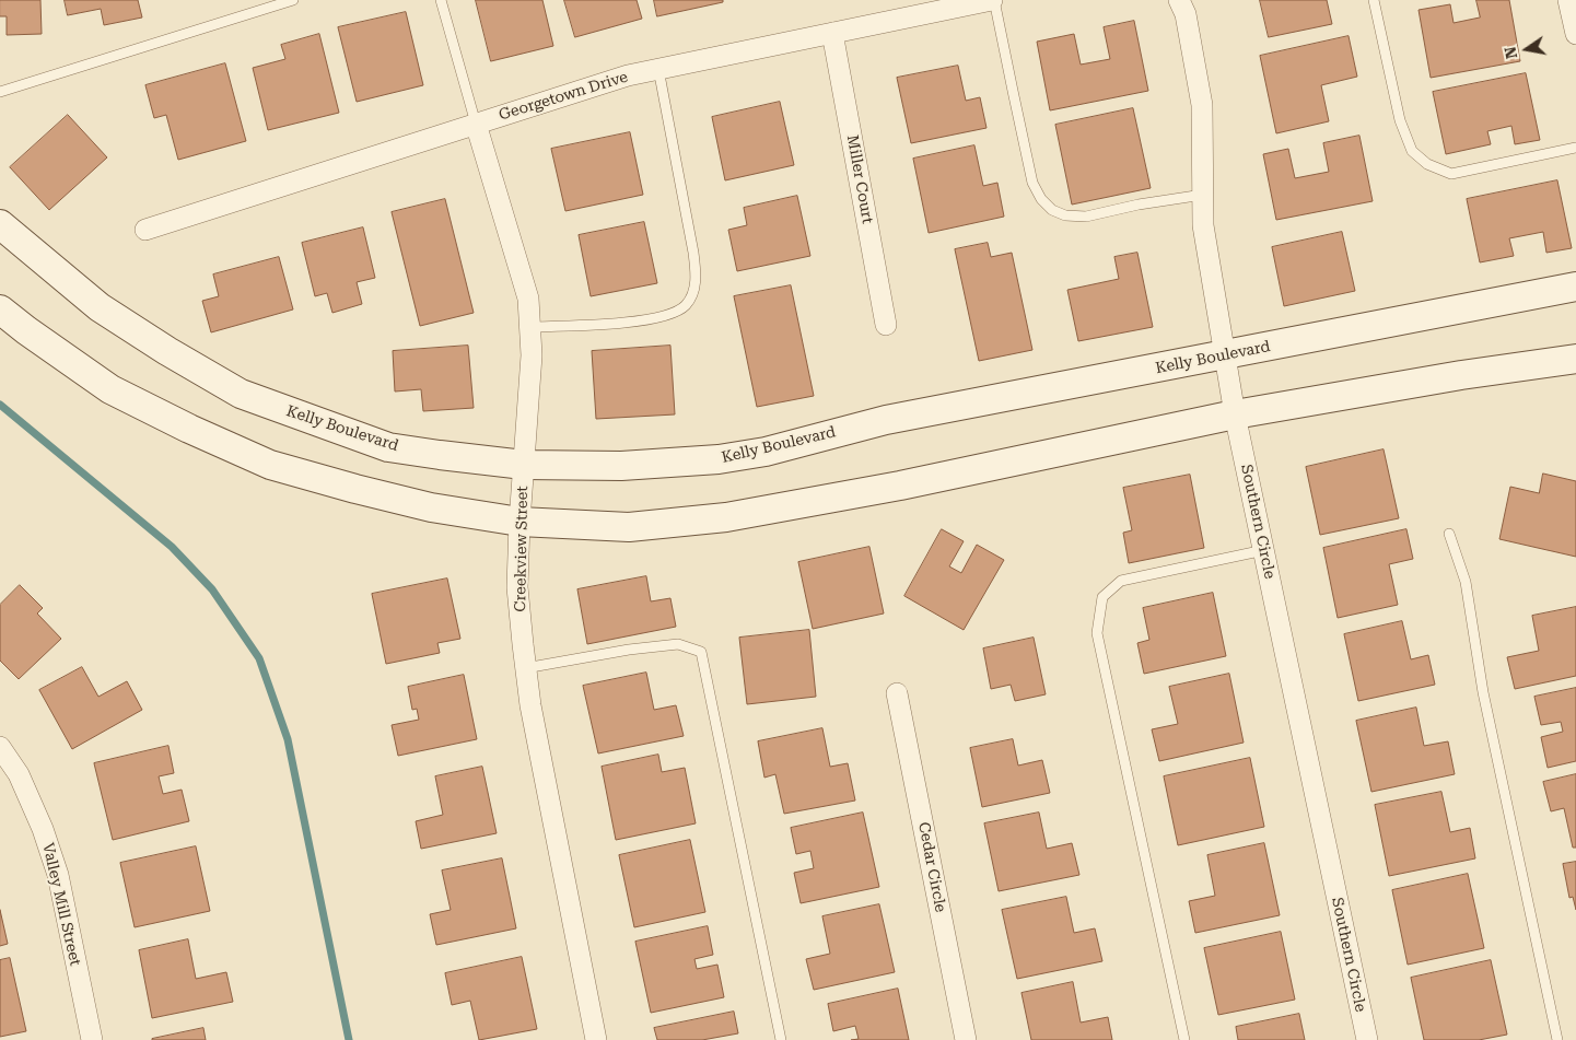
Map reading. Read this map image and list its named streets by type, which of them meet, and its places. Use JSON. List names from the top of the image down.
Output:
{
  "streets": {
    "main road": ["Kelly Boulevard"],
    "street": [
      "Georgetown Drive",
      "Miller Court",
      "Southern Circle",
      "Creekview Street",
      "Cedar Circle",
      "Valley Mill Street"
    ]
  },
  "crossings": [
    ["Georgetown Drive", "Miller Court"],
    ["Georgetown Drive", "Creekview Street"],
    ["Kelly Boulevard", "Southern Circle"],
    ["Kelly Boulevard", "Creekview Street"]
  ],
  "north": "left"
}
